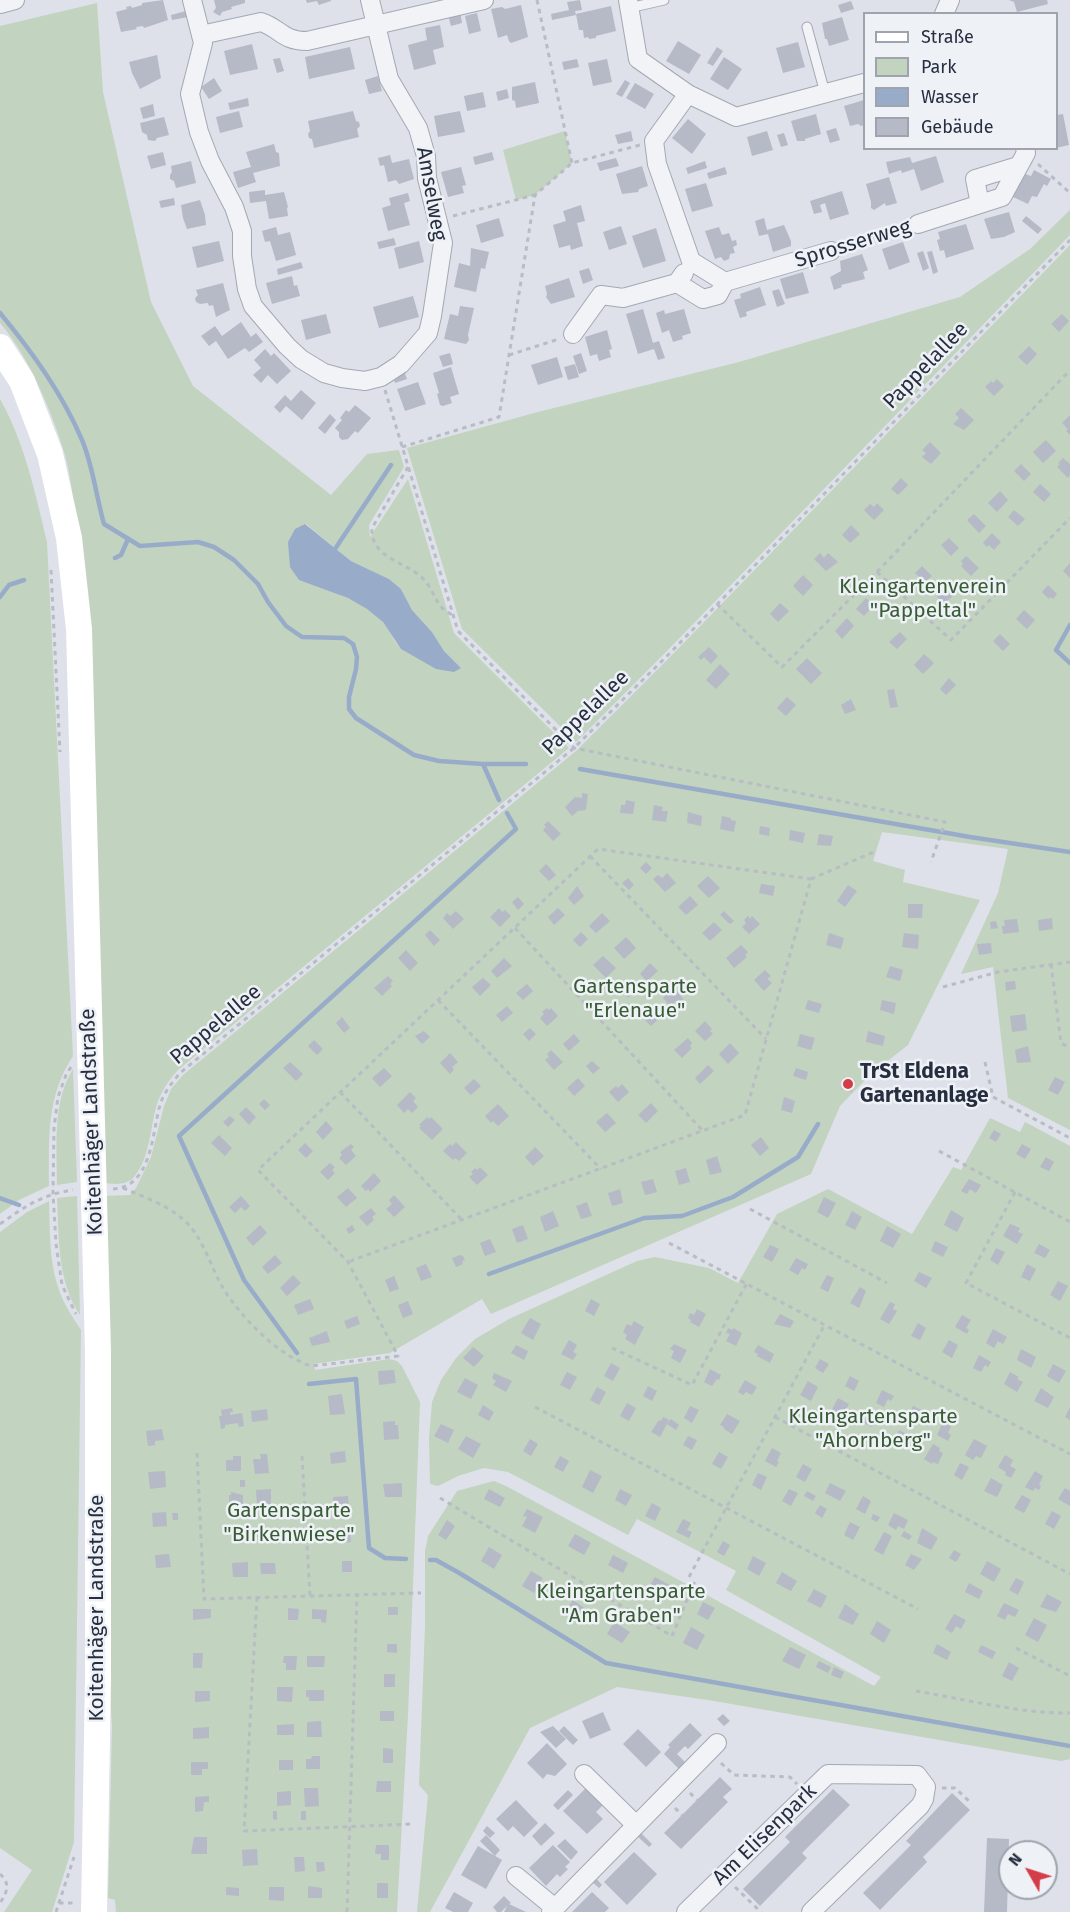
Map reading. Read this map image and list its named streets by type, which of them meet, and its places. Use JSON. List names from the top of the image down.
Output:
{
  "streets": {
    "main road": ["Koitenhäger Landstraße"],
    "street": ["Amselweg", "Sprosserweg", "Am Elisenpark"],
    "path": ["Pappelallee"]
  },
  "parks": [
    "Kleingartenverein \"Pappeltal\"",
    "Gartensparte \"Erlenaue\"",
    "Kleingartensparte \"Ahornberg\"",
    "Gartensparte \"Birkenwiese\"",
    "Kleingartensparte \"Am Graben\""
  ],
  "places": ["TrSt Eldena Gartenanlage"],
  "legend": [
    "Straße",
    "Park",
    "Wasser",
    "Gebäude"
  ],
  "north": "top left"
}
